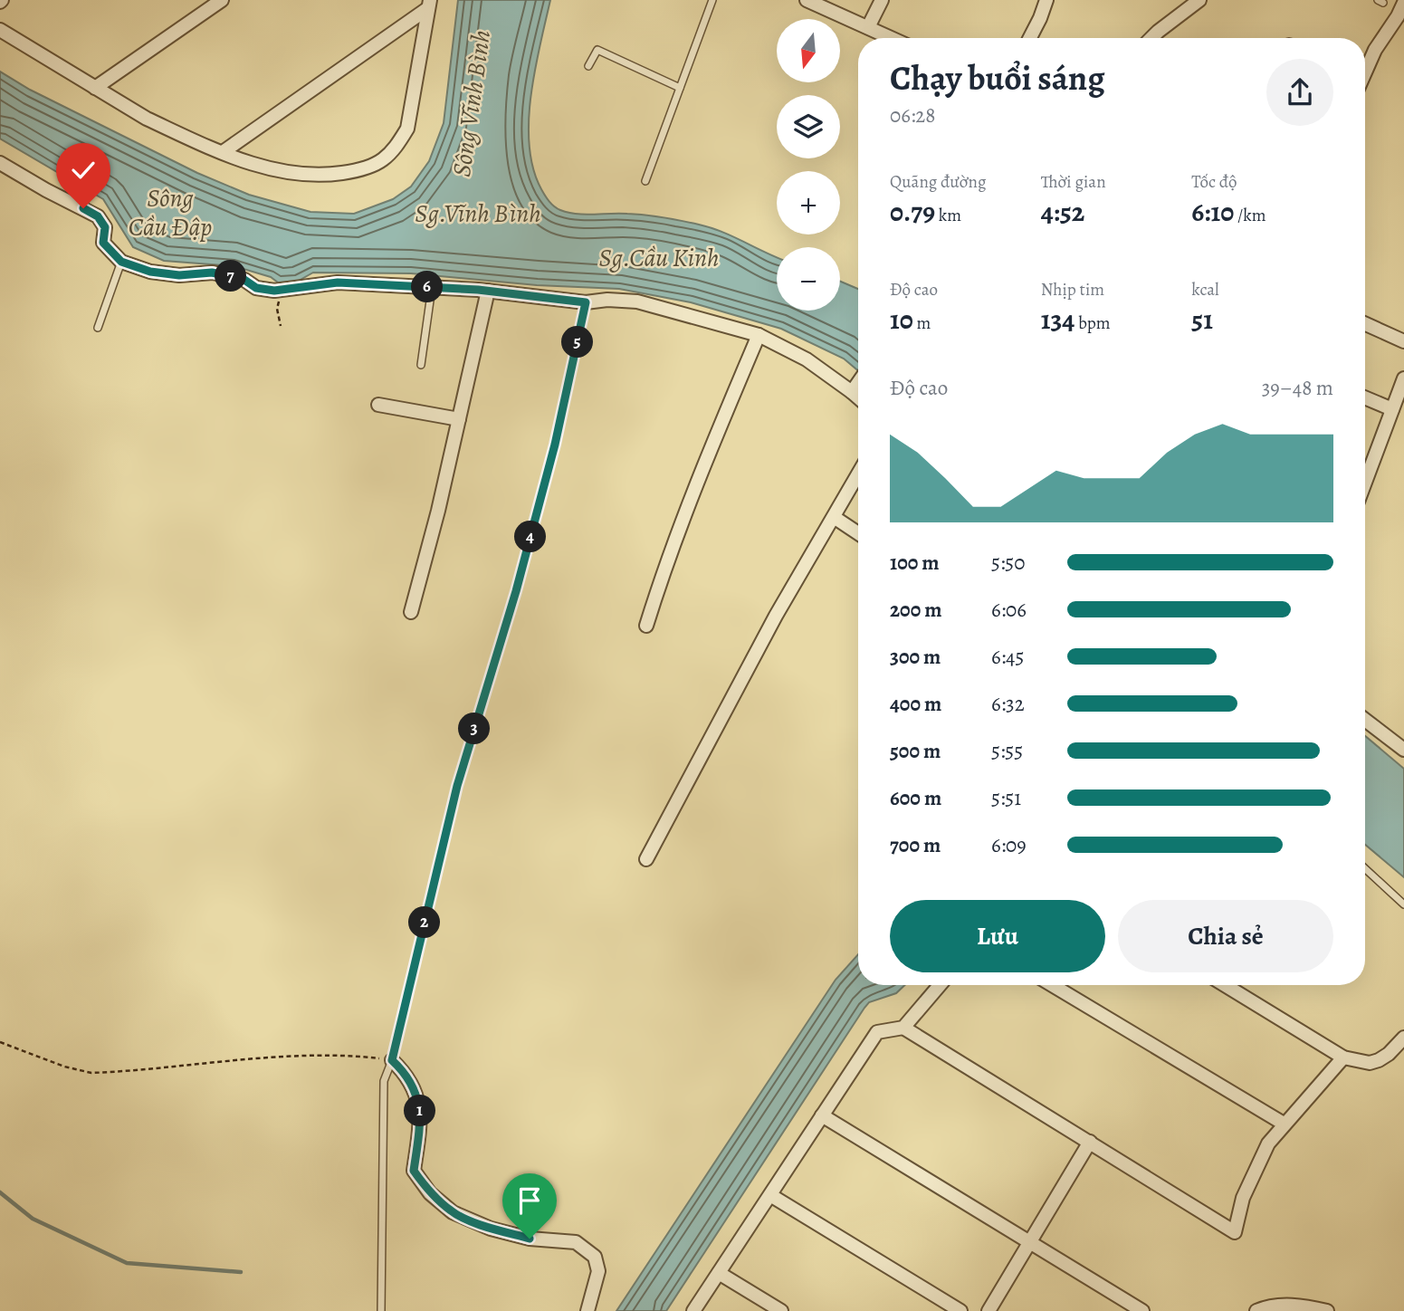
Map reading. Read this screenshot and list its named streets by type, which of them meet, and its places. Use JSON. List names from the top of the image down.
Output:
{
  "water": [
    "Sông Vĩnh Bình",
    "Sông Cầu Đập",
    "Sg.Vĩnh Bình",
    "Sg.Cầu Kinh"
  ],
  "north": "bottom",
  "page": {
    "map_buttons": ["+", "−"],
    "heading": ["Chạy buổi sáng", "06:28"],
    "stats": [
      ["Quãng đường", "0.79 km"],
      ["Thời gian", "4:52"],
      ["Tốc độ", "6:10 /km"],
      ["Độ cao", "10 m"],
      ["Nhịp tim", "134 bpm"],
      ["kcal", "51"]
    ],
    "pins": [
      "7",
      "6",
      "5",
      "4",
      "3",
      "2",
      "1"
    ],
    "chart": ["Độ cao", "39–48 m"],
    "list": [
      {
        "name": "100 m",
        "note": "5:50"
      },
      {
        "name": "200 m",
        "note": "6:06"
      },
      {
        "name": "300 m",
        "note": "6:45"
      },
      {
        "name": "400 m",
        "note": "6:32"
      },
      {
        "name": "500 m",
        "note": "5:55"
      },
      {
        "name": "600 m",
        "note": "5:51"
      },
      {
        "name": "700 m",
        "note": "6:09"
      }
    ],
    "buttons": ["Lưu", "Chia sẻ"]
  }
}
